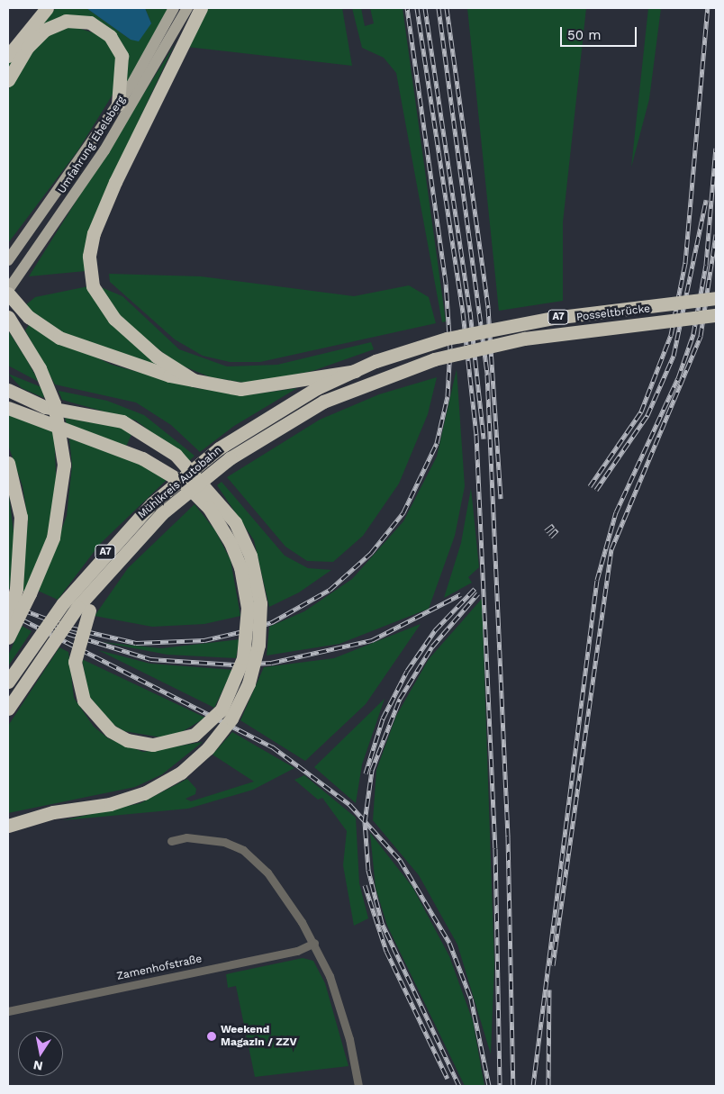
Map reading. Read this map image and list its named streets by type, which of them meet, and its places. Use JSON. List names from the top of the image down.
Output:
{
  "streets": {
    "highway": ["Posseltbrücke", "A7", "Mühlkreis Autobahn"],
    "main road": ["Umfahrung Ebelsberg"],
    "street": ["Zamenhofstraße"]
  },
  "crossings": [
    ["Posseltbrücke", "Mühlkreis Autobahn"]
  ],
  "places": ["Weekend Magazin / ZZV"],
  "scale_bar": "50 m",
  "north": "bottom"
}
